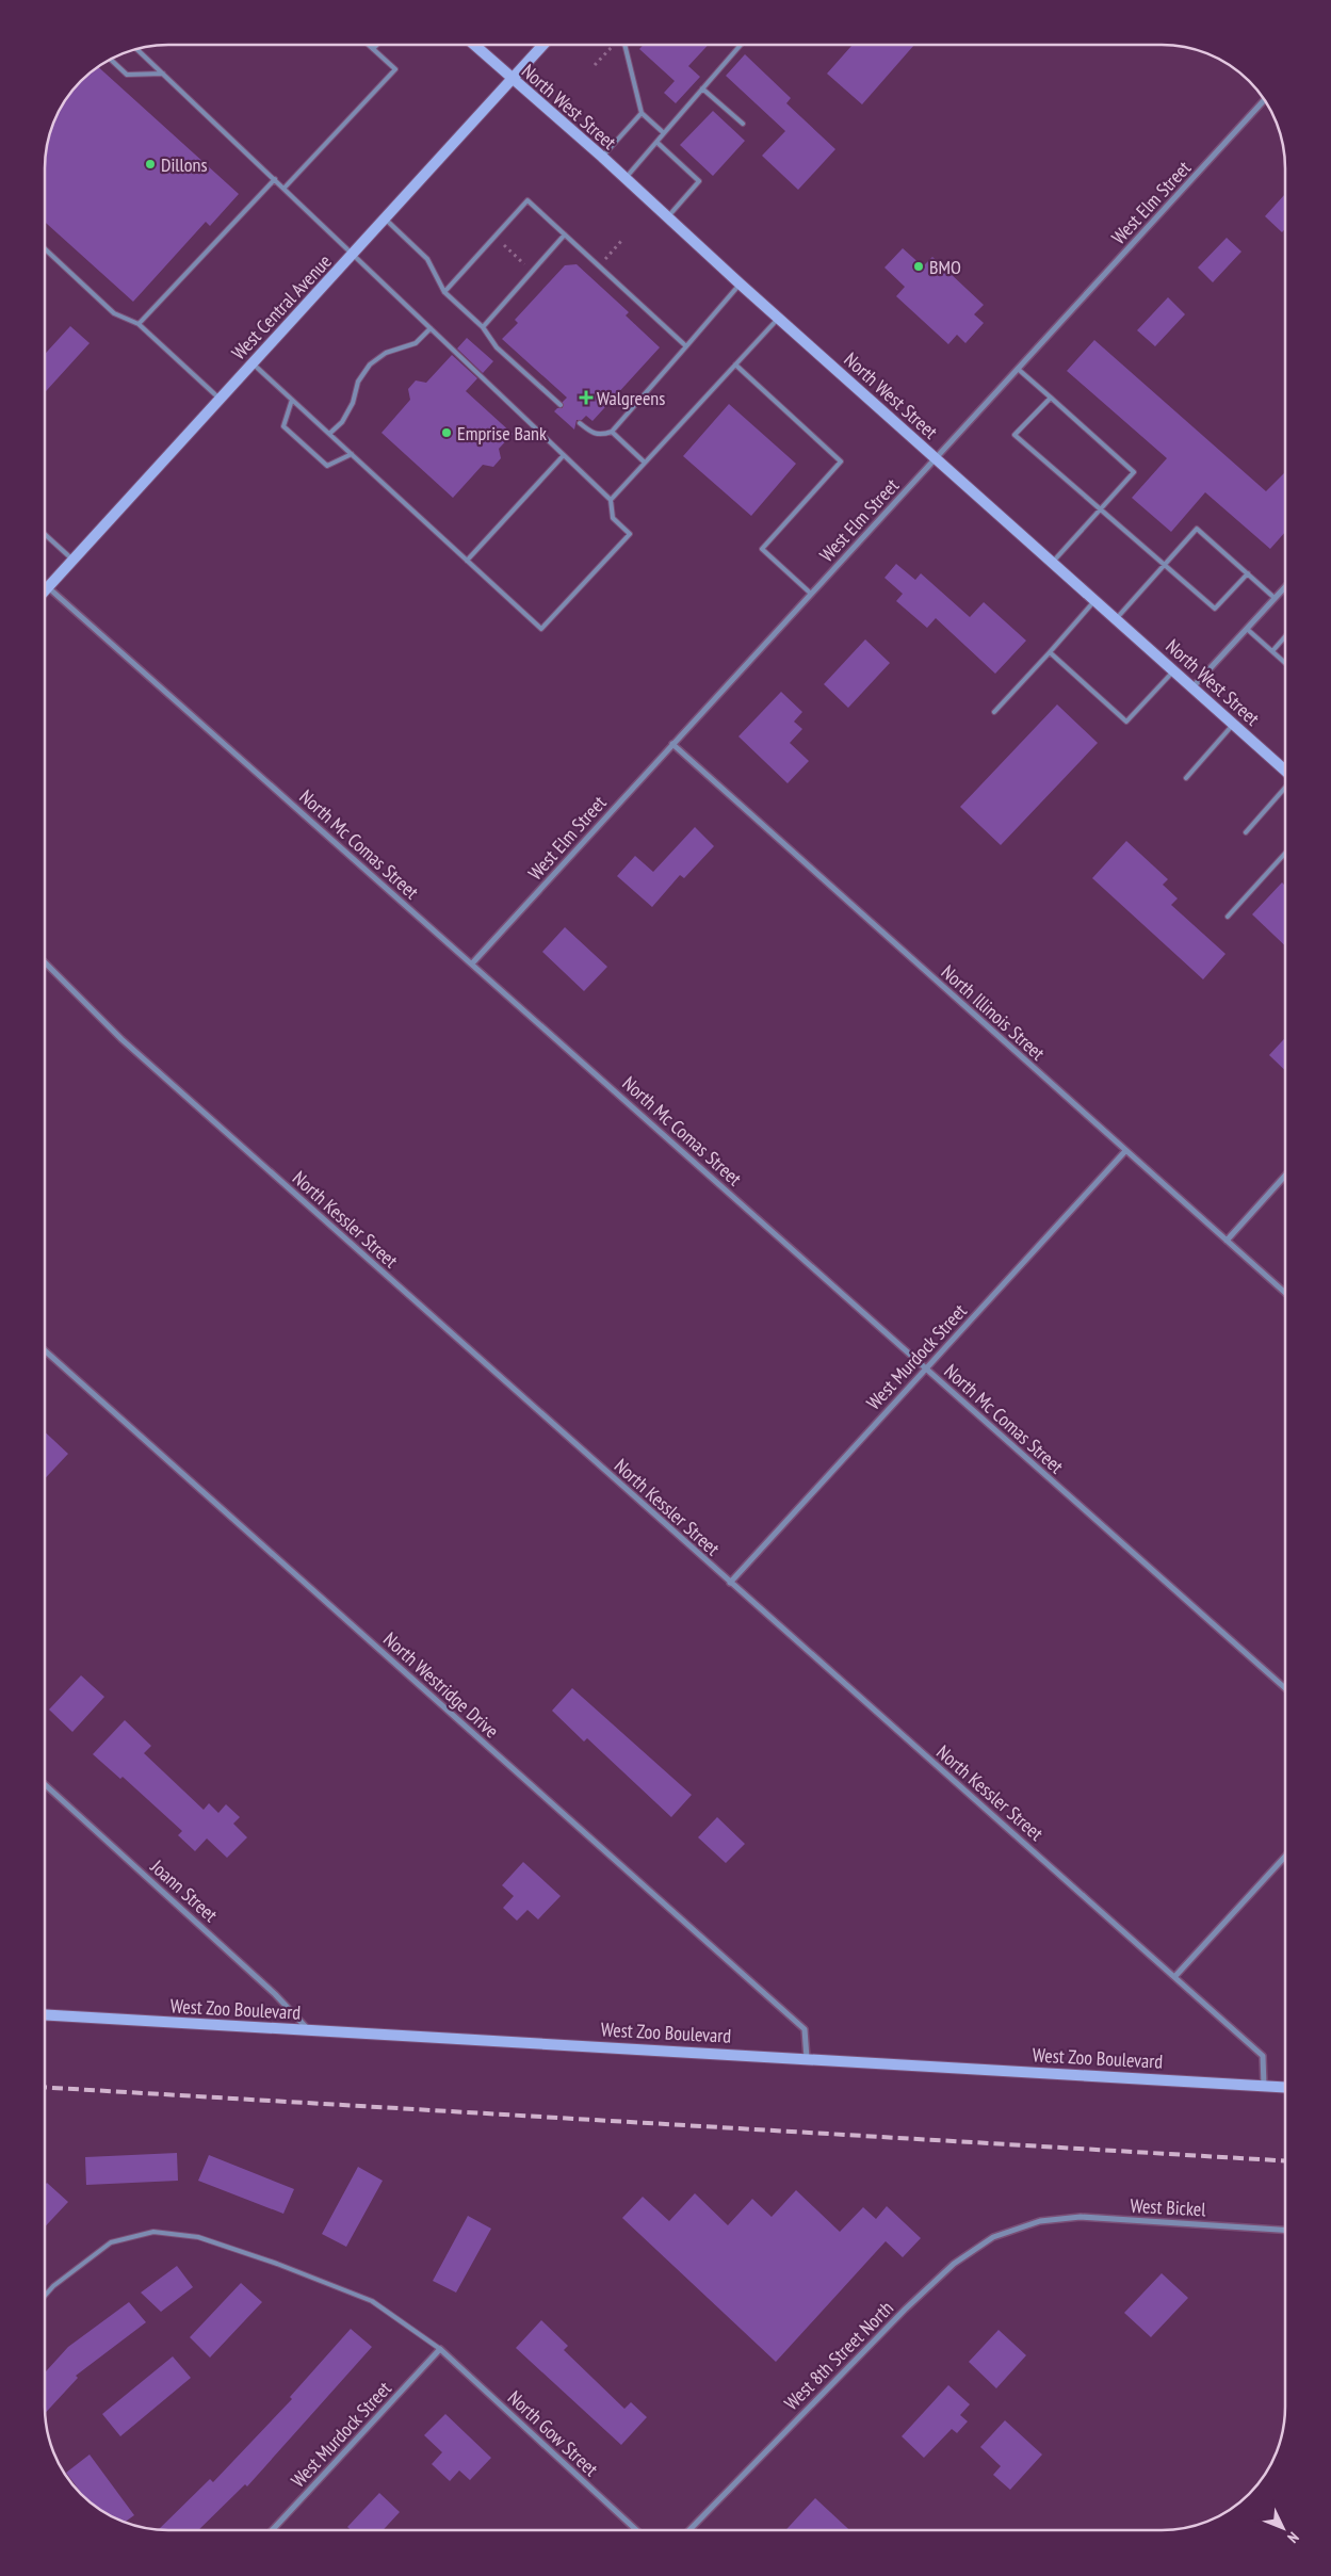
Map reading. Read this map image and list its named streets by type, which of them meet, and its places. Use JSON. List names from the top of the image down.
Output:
{
  "streets": {
    "main road": ["North West Street", "West Central Avenue", "West Zoo Boulevard"],
    "street": [
      "West Elm Street",
      "North Mc Comas Street",
      "North Illinois Street",
      "North Kessler Street",
      "West Murdock Street",
      "North Westridge Drive",
      "Joann Street",
      "West Bickel",
      "West 8th Street North",
      "North Gow Street"
    ]
  },
  "crossings": [
    ["North West Street", "West Elm Street"],
    ["North West Street", "West Central Avenue"],
    ["West Elm Street", "North Mc Comas Street"],
    ["West Elm Street", "North Illinois Street"],
    ["West Central Avenue", "North Mc Comas Street"],
    ["North Mc Comas Street", "West Murdock Street"],
    ["North Illinois Street", "West Murdock Street"],
    ["North Kessler Street", "West Murdock Street"],
    ["North Kessler Street", "West Zoo Boulevard"],
    ["West Murdock Street", "North Gow Street"],
    ["North Westridge Drive", "West Zoo Boulevard"],
    ["Joann Street", "West Zoo Boulevard"],
    ["West Bickel", "West 8th Street North"]
  ],
  "places": {
    "other": ["Dillons", "BMO", "Emprise Bank"],
    "health": ["Walgreens"]
  },
  "north": "bottom right"
}
